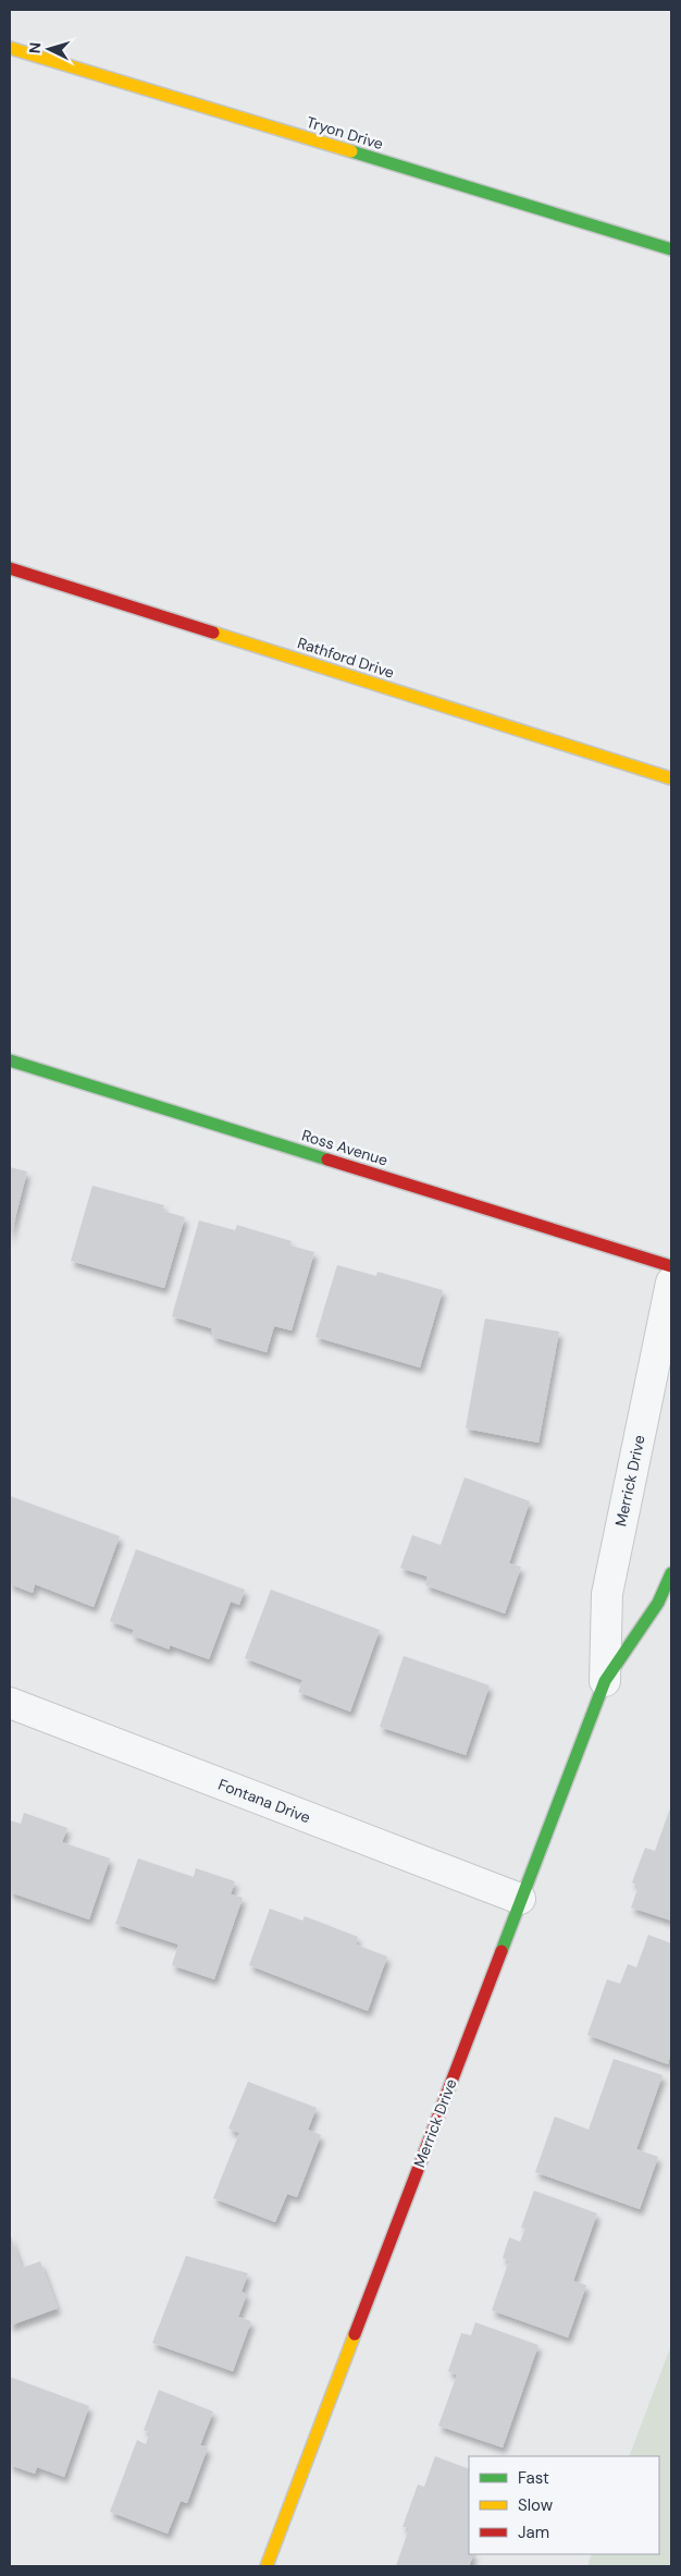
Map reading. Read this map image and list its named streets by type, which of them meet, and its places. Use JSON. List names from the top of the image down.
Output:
{
  "streets": {
    "street": [
      "Tryon Drive",
      "Rathford Drive",
      "Ross Avenue",
      "Merrick Drive",
      "Fontana Drive"
    ]
  },
  "crossings": [
    ["Merrick Drive", "Fontana Drive"]
  ],
  "legend": ["Fast", "Slow", "Jam"],
  "north": "left"
}
